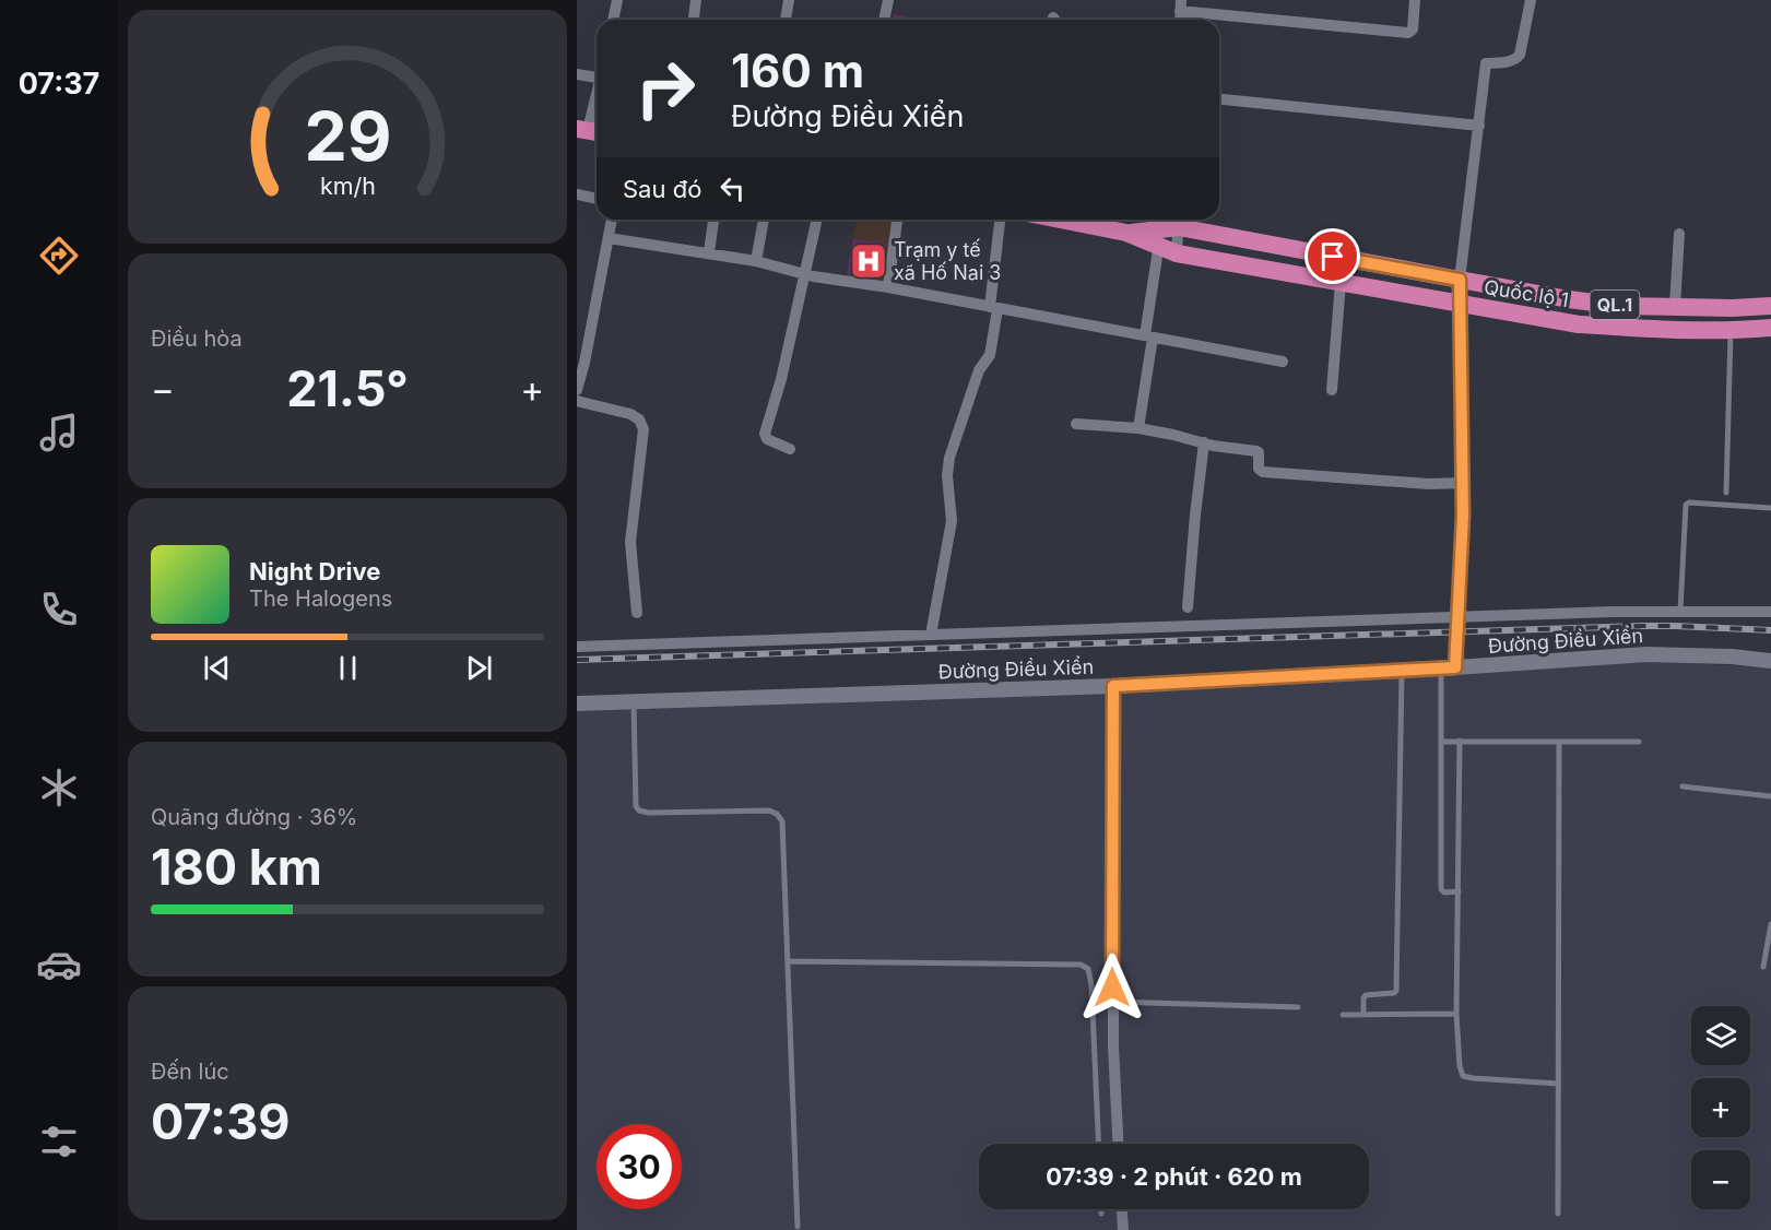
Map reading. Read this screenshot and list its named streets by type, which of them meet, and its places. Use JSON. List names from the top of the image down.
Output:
{
  "streets": {
    "highway": ["Quốc lộ 1", "QL.1"],
    "street": ["Đường Điều Xiển"]
  },
  "places": {
    "hospital": ["Trạm y tế xã Hố Nai 3"]
  },
  "page": {
    "tabs": "07:37",
    "turn": ["160 m", "Đường Điều Xiển"],
    "then": "Sau đó",
    "tile": [
      "Điều hòa",
      ["Quãng đường · 36%", "180 km"],
      ["Đến lúc", "07:39"]
    ],
    "heat": ["−", "21.5°", "+"],
    "song": ["Night Drive", "The Halogens"],
    "map_buttons": ["+", "−"],
    "limit": "30",
    "trip": "07:39 · 2 phút · 620 m",
    "gauge": ["29", "km/h"]
  }
}
